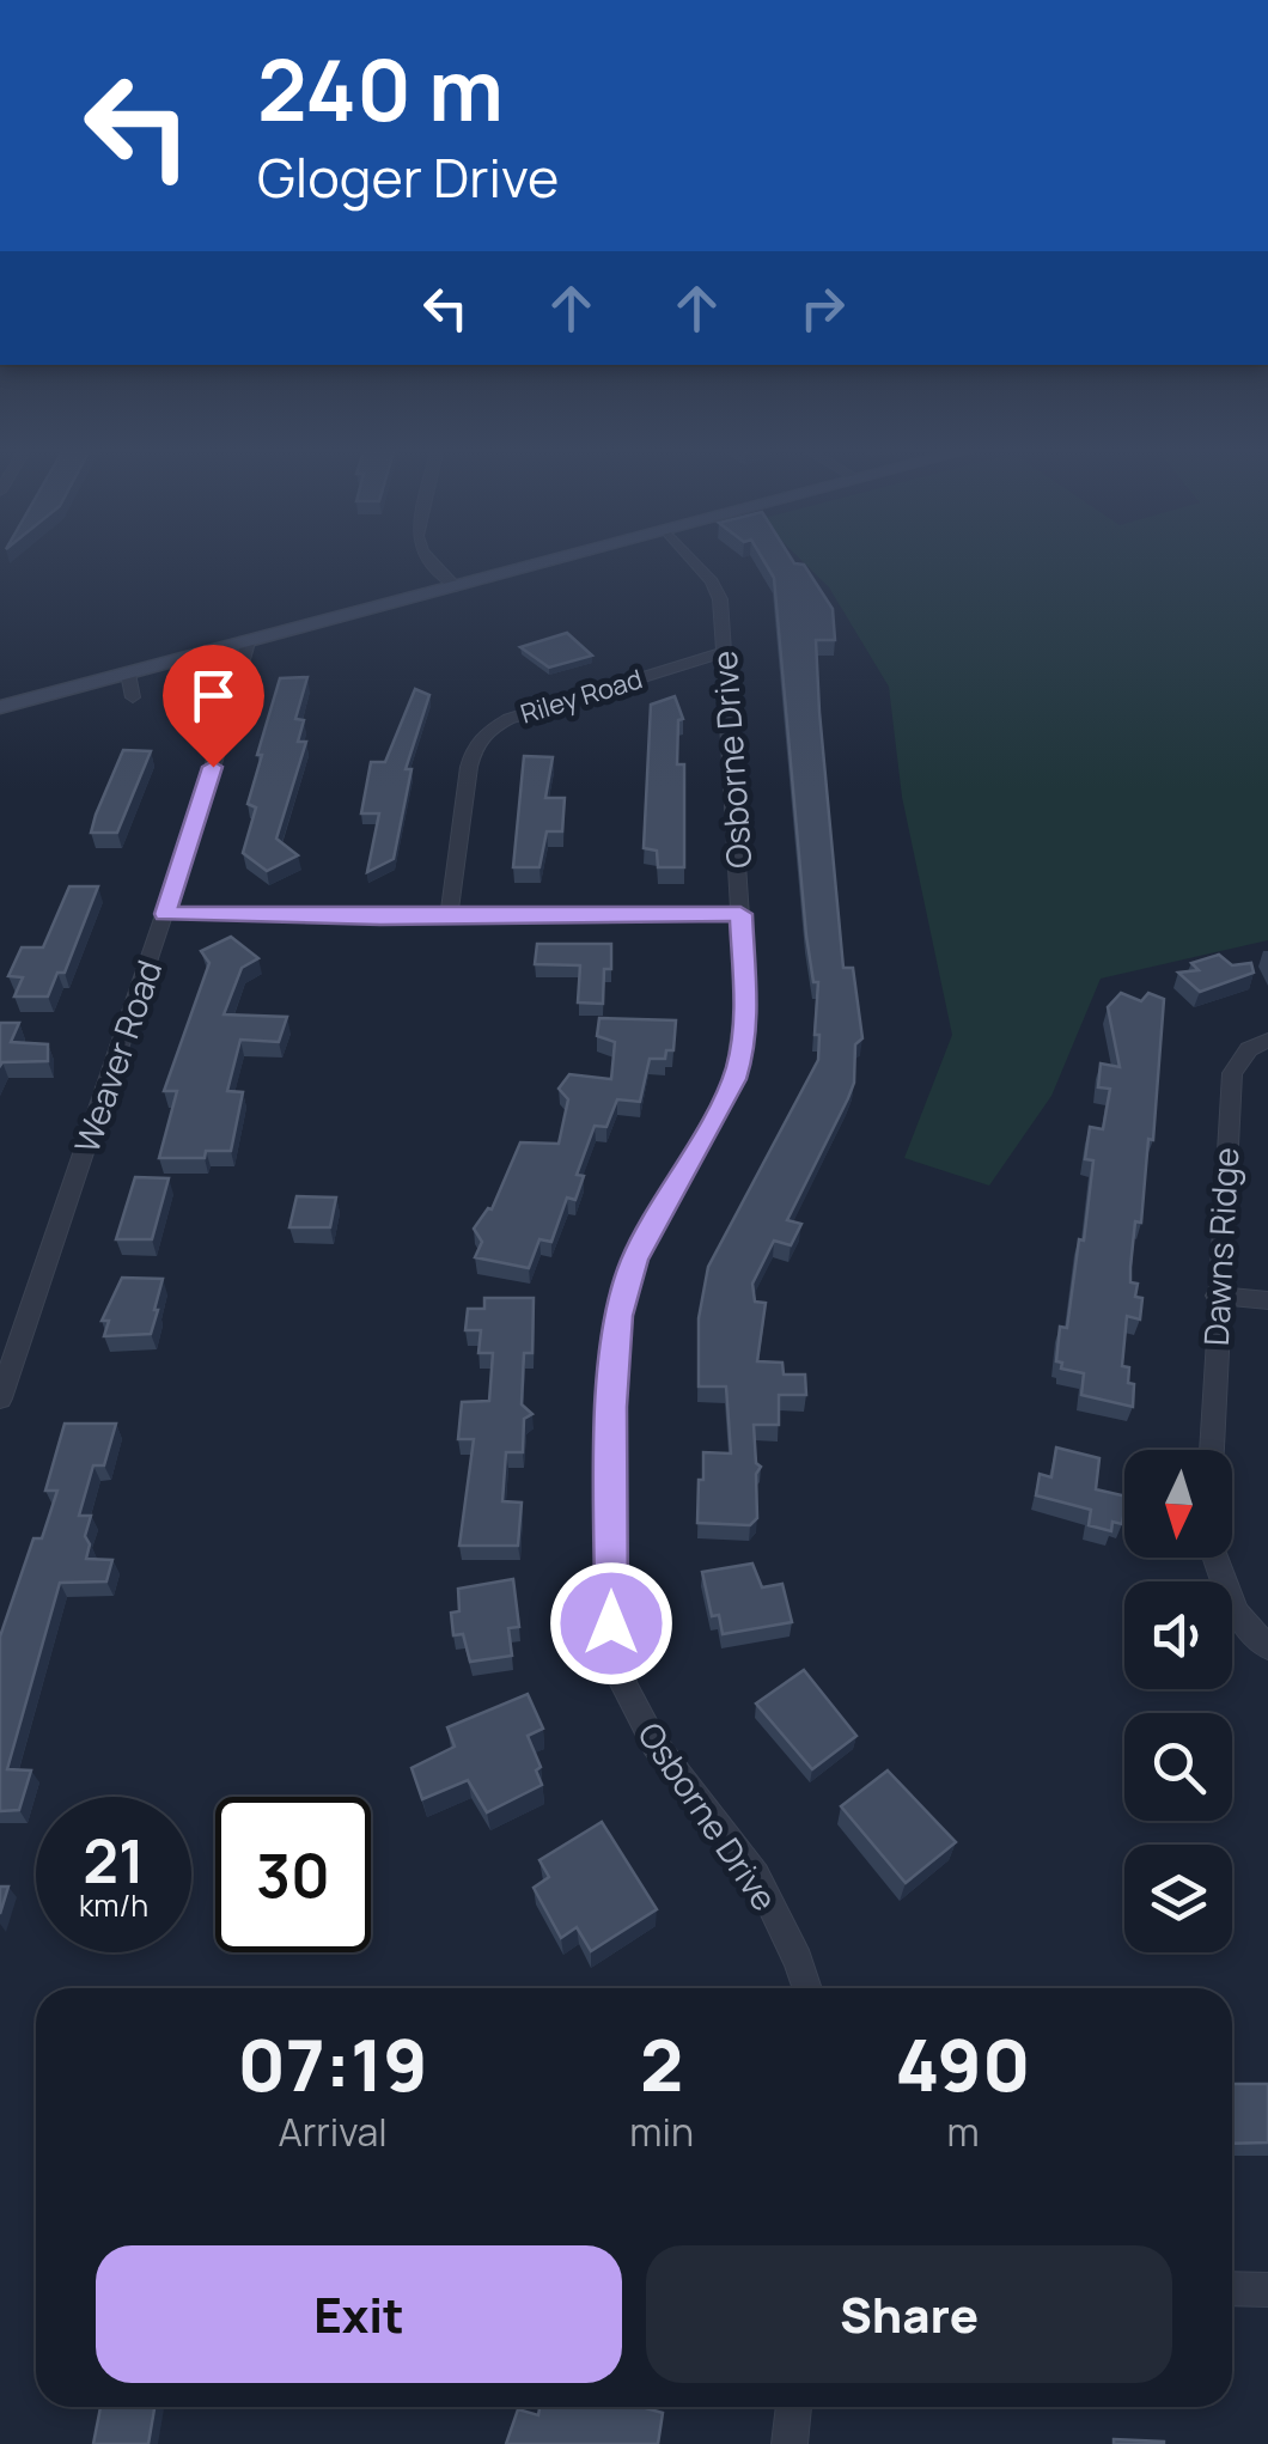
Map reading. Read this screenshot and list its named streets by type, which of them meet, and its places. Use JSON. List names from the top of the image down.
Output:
{
  "streets": {
    "street": [
      "Riley Road",
      "Osborne Drive",
      "Weaver Road",
      "Dawns Ridge"
    ]
  },
  "crossings": [
    ["Riley Road", "Osborne Drive"]
  ],
  "north": "bottom",
  "page": {
    "turn": ["240 m", "Gloger Drive"],
    "speed": "21 km/h",
    "limit": "30",
    "eta": [
      "07:19",
      "Arrival",
      "2",
      "min",
      "490",
      "m"
    ],
    "buttons": ["Exit", "Share"]
  }
}
